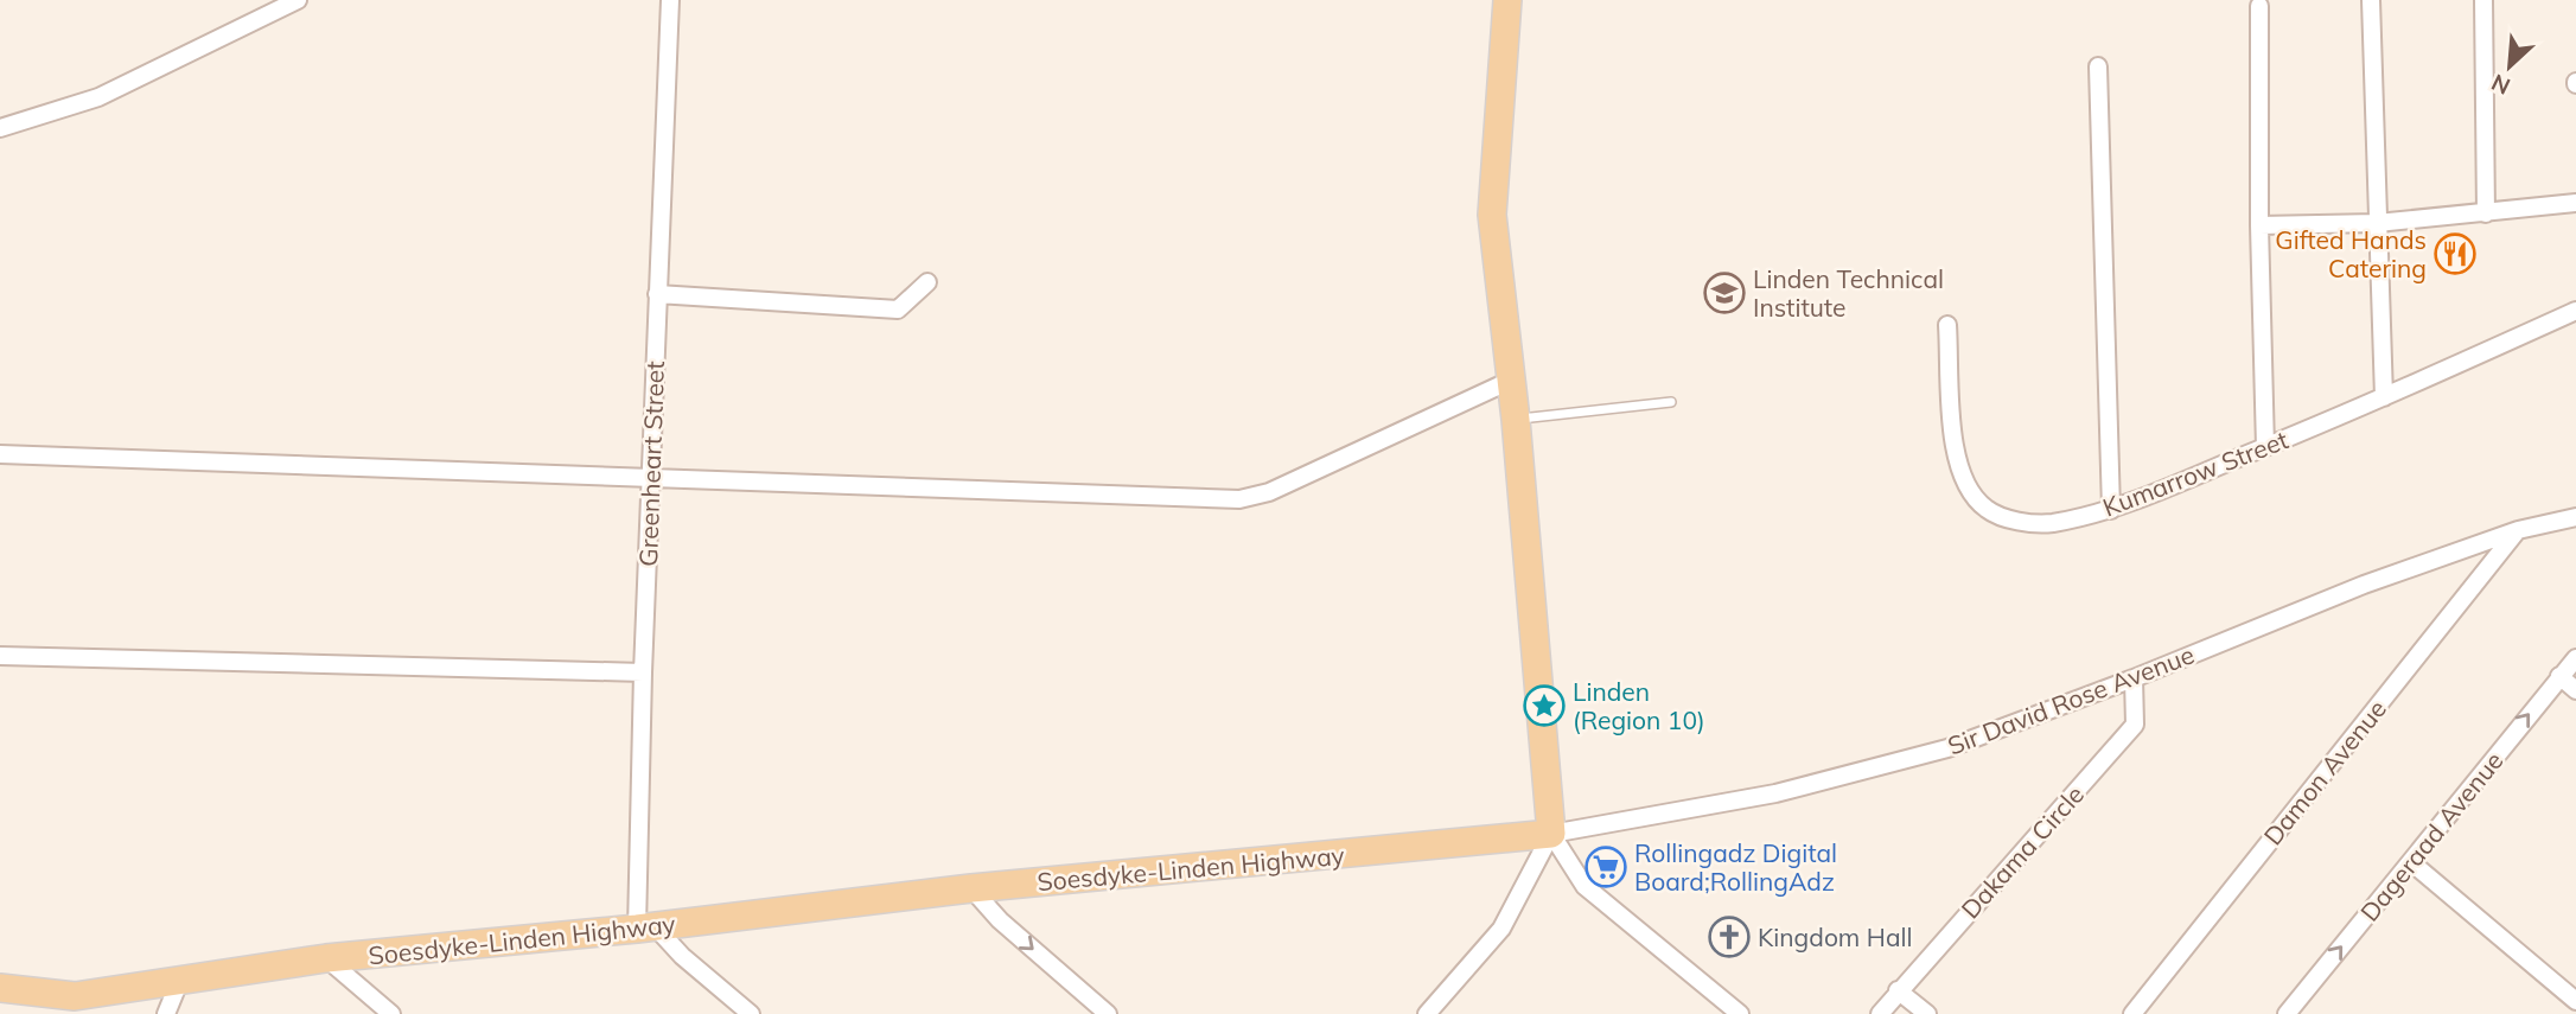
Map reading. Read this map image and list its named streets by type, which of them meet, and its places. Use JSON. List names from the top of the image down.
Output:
{
  "streets": {
    "main road": ["Soesdyke-Linden Highway"],
    "street": [
      "Greenheart Street",
      "Kumarrow Street",
      "Sir David Rose Avenue",
      "Damon Avenue",
      "Dageraad Avenue",
      "Dakama Circle"
    ]
  },
  "crossings": [
    ["Greenheart Street", "Soesdyke-Linden Highway"],
    ["Sir David Rose Avenue", "Damon Avenue"],
    ["Sir David Rose Avenue", "Dakama Circle"],
    ["Sir David Rose Avenue", "Soesdyke-Linden Highway"]
  ],
  "one_way": ["Dageraad Avenue"],
  "places": {
    "restaurant": ["Gifted Hands Catering"],
    "school or university": ["Linden Technical Institute"],
    "place": ["Linden (Region 10)"],
    "supermarket": ["Rollingadz Digital Board;RollingAdz"],
    "church": ["Kingdom Hall"]
  },
  "north": "bottom left"
}
